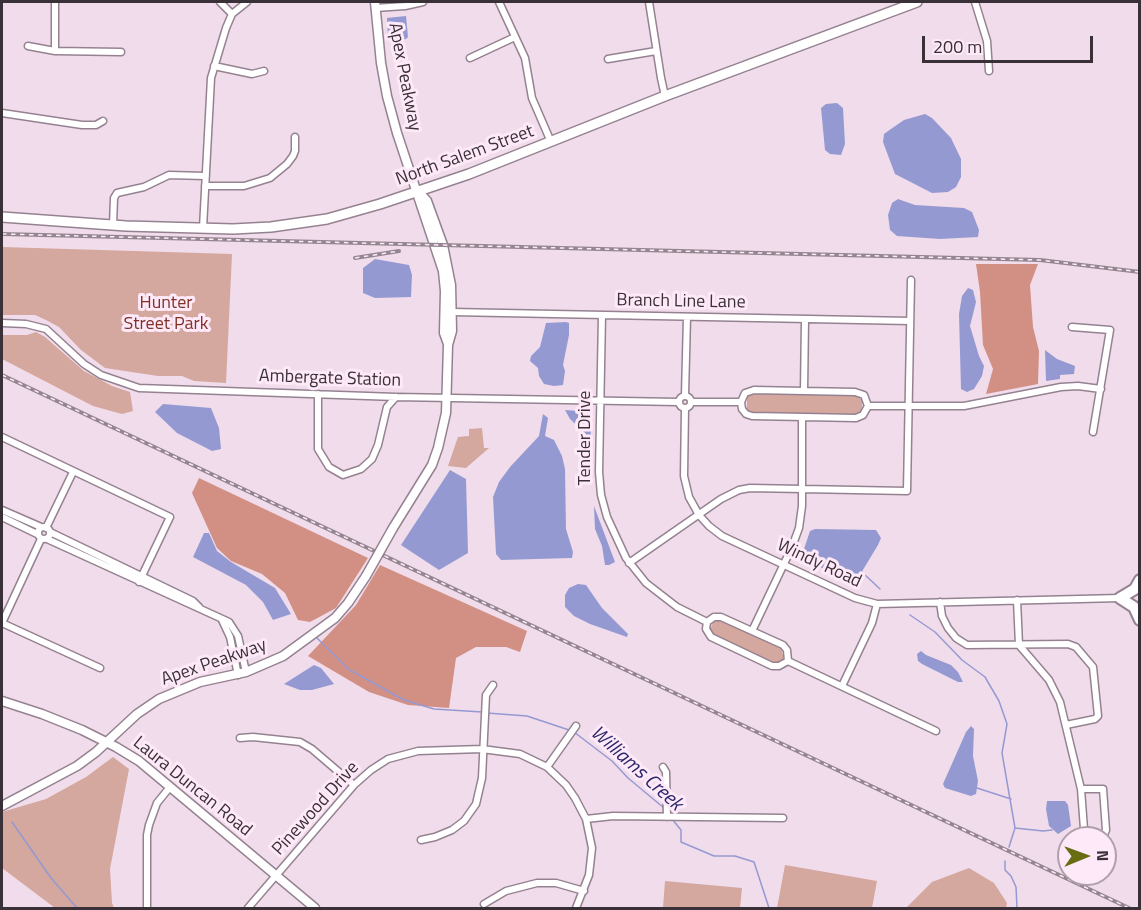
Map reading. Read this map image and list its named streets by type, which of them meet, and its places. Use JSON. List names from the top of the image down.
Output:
{
  "streets": {
    "main road": ["Apex Peakway", "North Salem Street", "Laura Duncan Road"],
    "street": [
      "Branch Line Lane",
      "Ambergate Station",
      "Tender Drive",
      "Windy Road",
      "Pinewood Drive"
    ]
  },
  "crossings": [
    ["Apex Peakway", "North Salem Street"],
    ["Apex Peakway", "Branch Line Lane"],
    ["Apex Peakway", "Ambergate Station"],
    ["Apex Peakway", "Laura Duncan Road"],
    ["Branch Line Lane", "Tender Drive"],
    ["Ambergate Station", "Tender Drive"],
    ["Ambergate Station", "Windy Road"],
    ["Laura Duncan Road", "Pinewood Drive"]
  ],
  "water": ["Williams Creek"],
  "parks": ["Hunter Street Park"],
  "scale_bar": "200 m",
  "north": "right"
}
